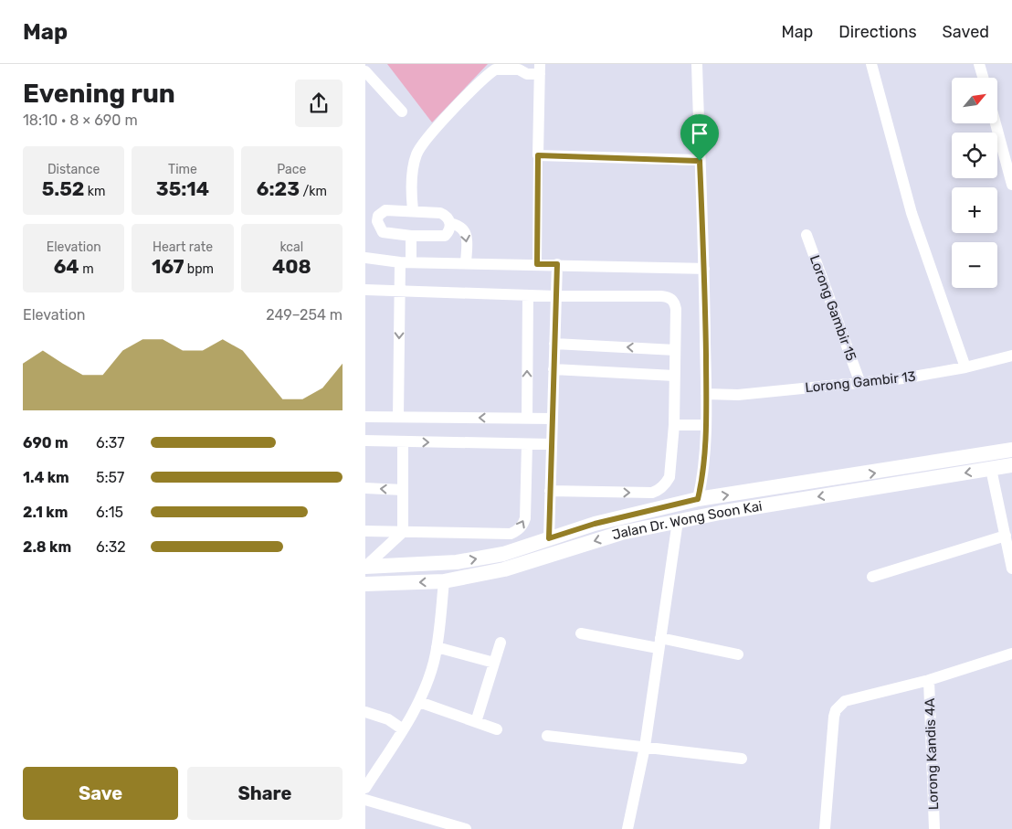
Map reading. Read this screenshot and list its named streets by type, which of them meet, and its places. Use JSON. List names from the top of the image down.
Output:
{
  "streets": {
    "main road": ["Jalan Dr. Wong Soon Kai"],
    "street": ["Lorong Gambir 15", "Lorong Gambir 13", "Lorong Kandis 4A"]
  },
  "crossings": [
    ["Lorong Gambir 15", "Lorong Gambir 13"]
  ],
  "north": "top right",
  "page": {
    "header": "Map",
    "nav": ["Map", "Directions", "Saved"],
    "heading": ["Evening run", "18:10 · 8 × 690 m"],
    "map_buttons": ["+", "−"],
    "stats": [
      ["Distance", "5.52 km"],
      ["Time", "35:14"],
      ["Pace", "6:23 /km"],
      ["Elevation", "64 m"],
      ["Heart rate", "167 bpm"],
      ["kcal", "408"]
    ],
    "chart": ["Elevation", "249–254 m"],
    "list": [
      {
        "name": "690 m",
        "note": "6:37"
      },
      {
        "name": "1.4 km",
        "note": "5:57"
      },
      {
        "name": "2.1 km",
        "note": "6:15"
      },
      {
        "name": "2.8 km",
        "note": "6:32"
      }
    ],
    "buttons": ["Save", "Share"]
  }
}
